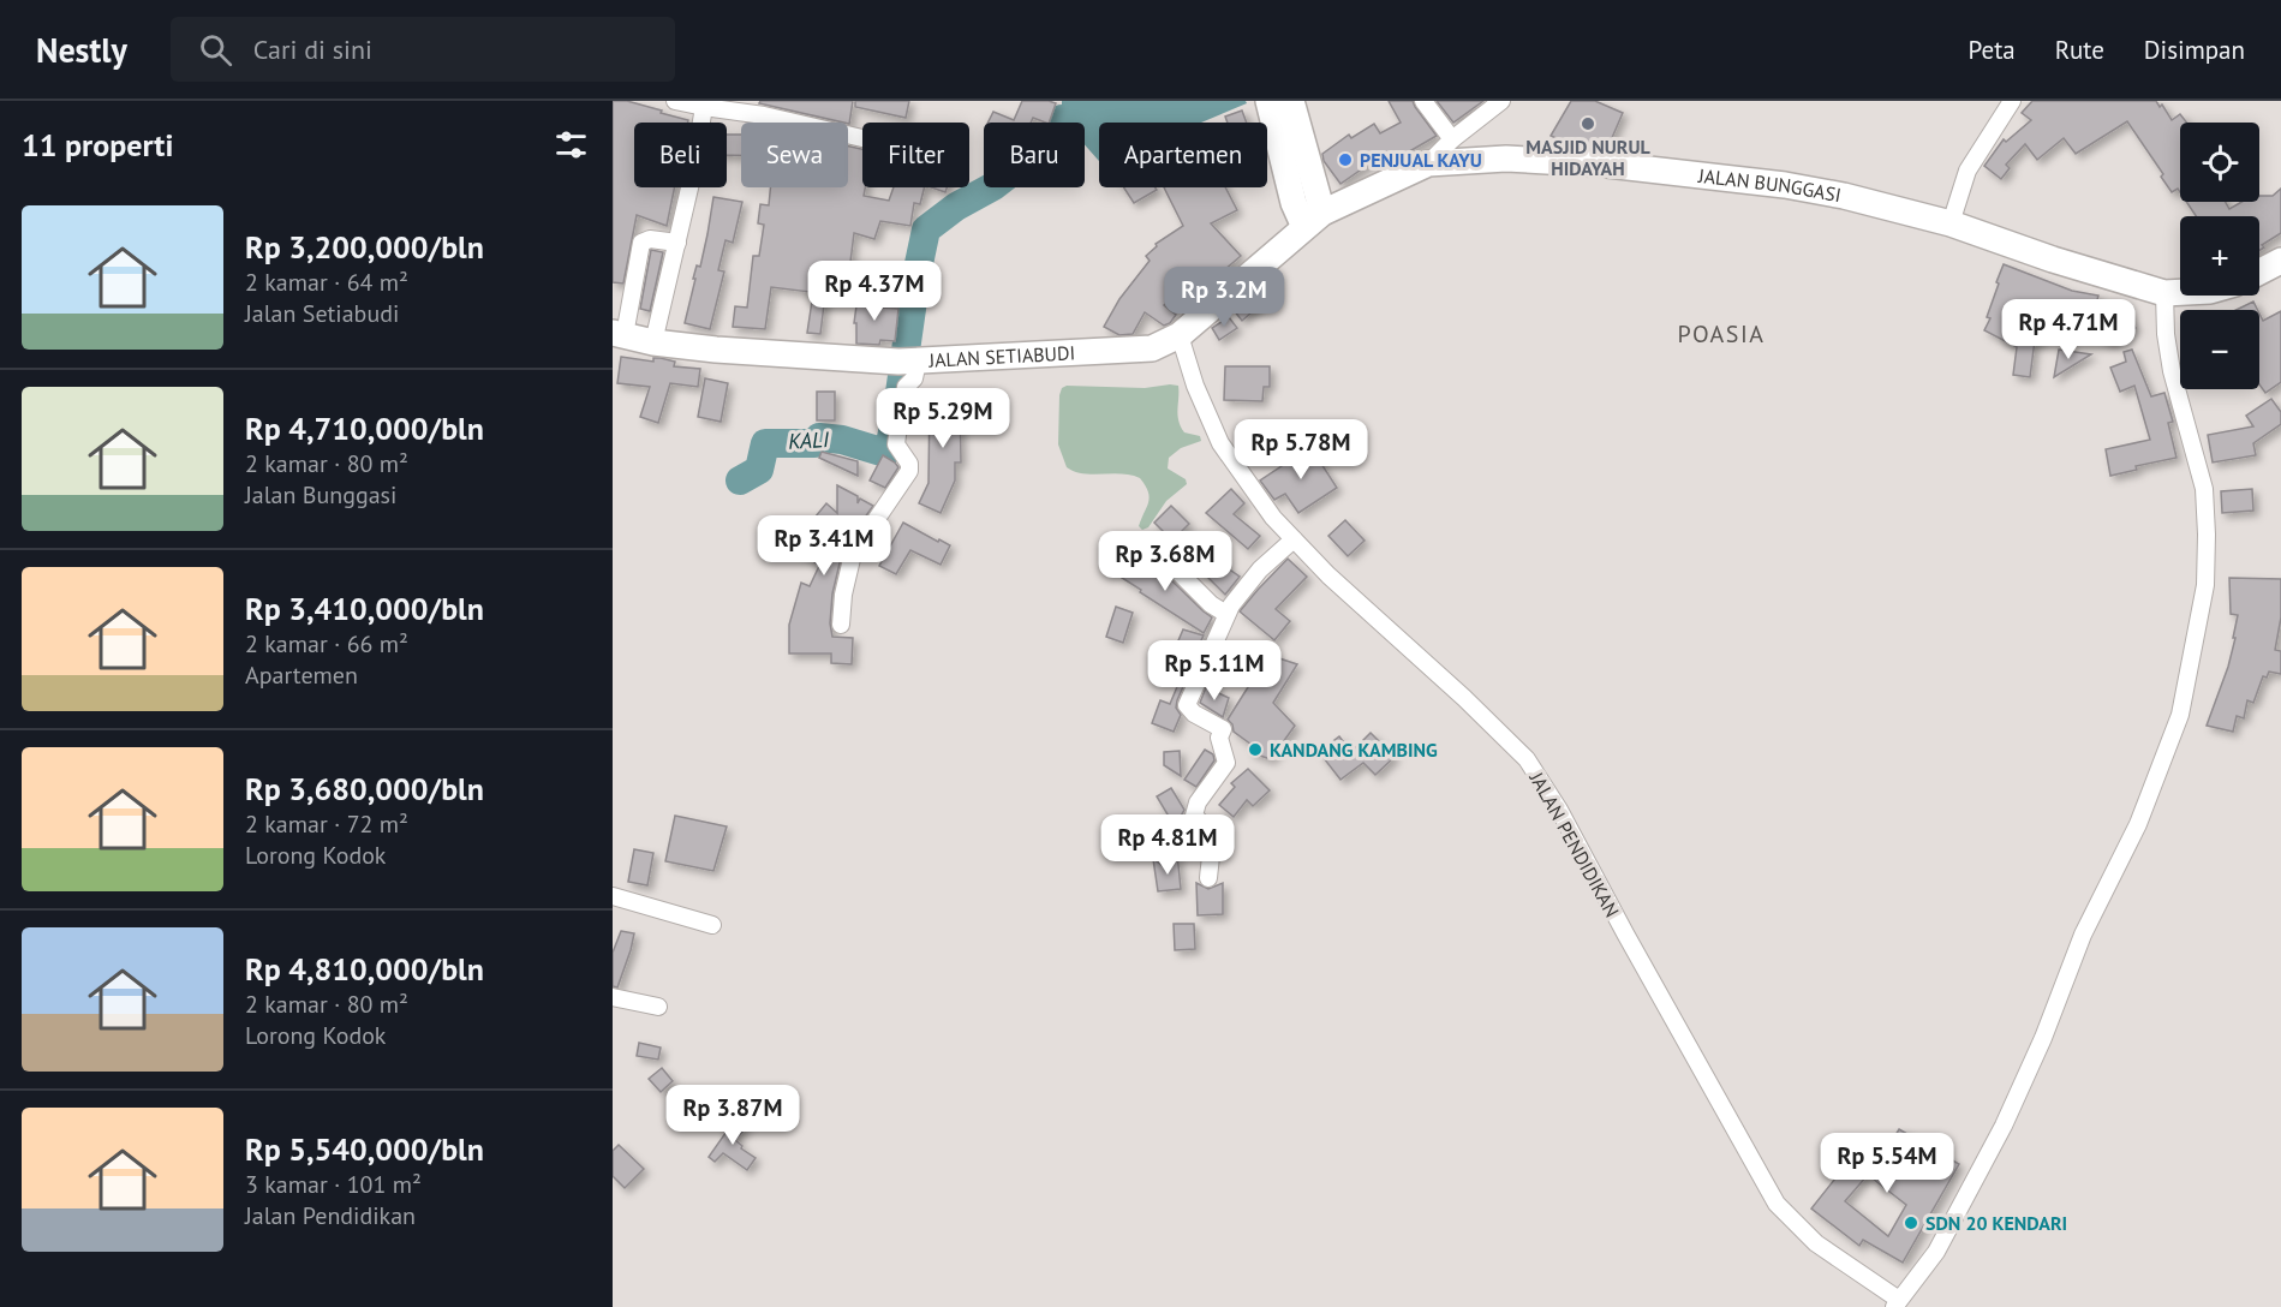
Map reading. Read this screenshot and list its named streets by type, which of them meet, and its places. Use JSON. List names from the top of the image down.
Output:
{
  "streets": {
    "highway": ["JALAN BUNGGASI", "JALAN SETIABUDI"],
    "street": ["JALAN PENDIDIKAN"]
  },
  "crossings": [
    ["JALAN BUNGGASI", "JALAN SETIABUDI"],
    ["JALAN SETIABUDI", "JALAN PENDIDIKAN"]
  ],
  "districts": ["POASIA"],
  "water": ["KALI"],
  "places": [
    "MASJID NURUL HIDAYAH",
    "PENJUAL KAYU",
    "KANDANG KAMBING",
    "SDN 20 KENDARI"
  ],
  "page": {
    "header": "Nestly",
    "search": "Cari di sini",
    "nav": ["Peta", "Rute", "Disimpan"],
    "heading": "11 properti",
    "map_buttons": ["+", "−"],
    "chip": [
      "Beli",
      "Sewa",
      "Filter",
      "Baru",
      "Apartemen"
    ],
    "list": [
      {
        "name": "Rp 3,200,000/bln",
        "note": "2 kamar · 64 m² · Jalan Setiabudi"
      },
      {
        "name": "Rp 4,710,000/bln",
        "note": "2 kamar · 80 m² · Jalan Bunggasi"
      },
      {
        "name": "Rp 3,410,000/bln",
        "note": "2 kamar · 66 m² · Apartemen"
      },
      {
        "name": "Rp 3,680,000/bln",
        "note": "2 kamar · 72 m² · Lorong Kodok"
      },
      {
        "name": "Rp 4,810,000/bln",
        "note": "2 kamar · 80 m² · Lorong Kodok"
      },
      {
        "name": "Rp 5,540,000/bln",
        "note": "3 kamar · 101 m² · Jalan Pendidikan"
      }
    ],
    "price": [
      "Rp 4.37M",
      "Rp 3.2M",
      "Rp 4.71M",
      "Rp 5.29M",
      "Rp 5.78M",
      "Rp 3.41M",
      "Rp 3.68M",
      "Rp 5.11M",
      "Rp 4.81M",
      "Rp 3.87M",
      "Rp 5.54M"
    ]
  }
}
